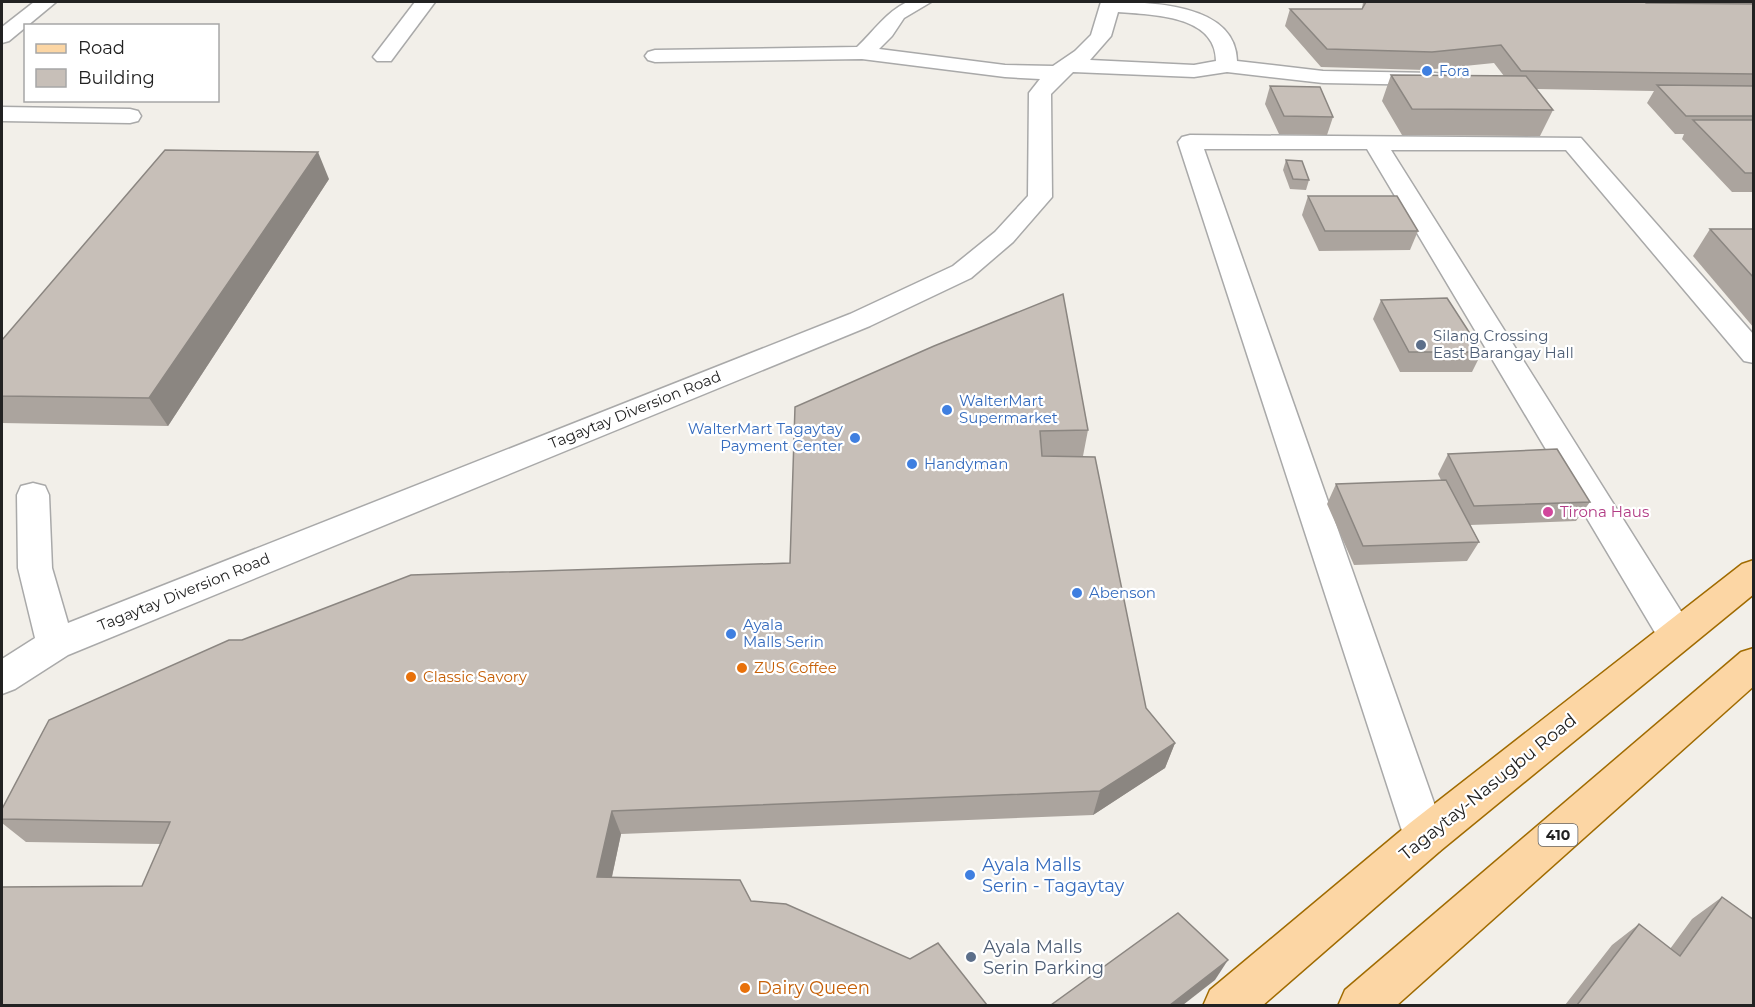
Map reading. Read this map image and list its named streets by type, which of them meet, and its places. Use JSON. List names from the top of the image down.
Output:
{
  "streets": {
    "main road": ["Tagaytay-Nasugbu Road", "410"],
    "street": ["Tagaytay Diversion Road"]
  },
  "places": [
    "Fora",
    "Silang Crossing East Barangay Hall",
    "WalterMart Supermarket",
    "WalterMart Tagaytay Payment Center",
    "Handyman",
    "Tirona Haus",
    "Abenson",
    "Ayala Malls Serin",
    "ZUS Coffee",
    "Classic Savory",
    "Ayala Malls Serin - Tagaytay",
    "Ayala Malls Serin Parking",
    "Dairy Queen"
  ],
  "legend": ["Road", "Building"]
}
